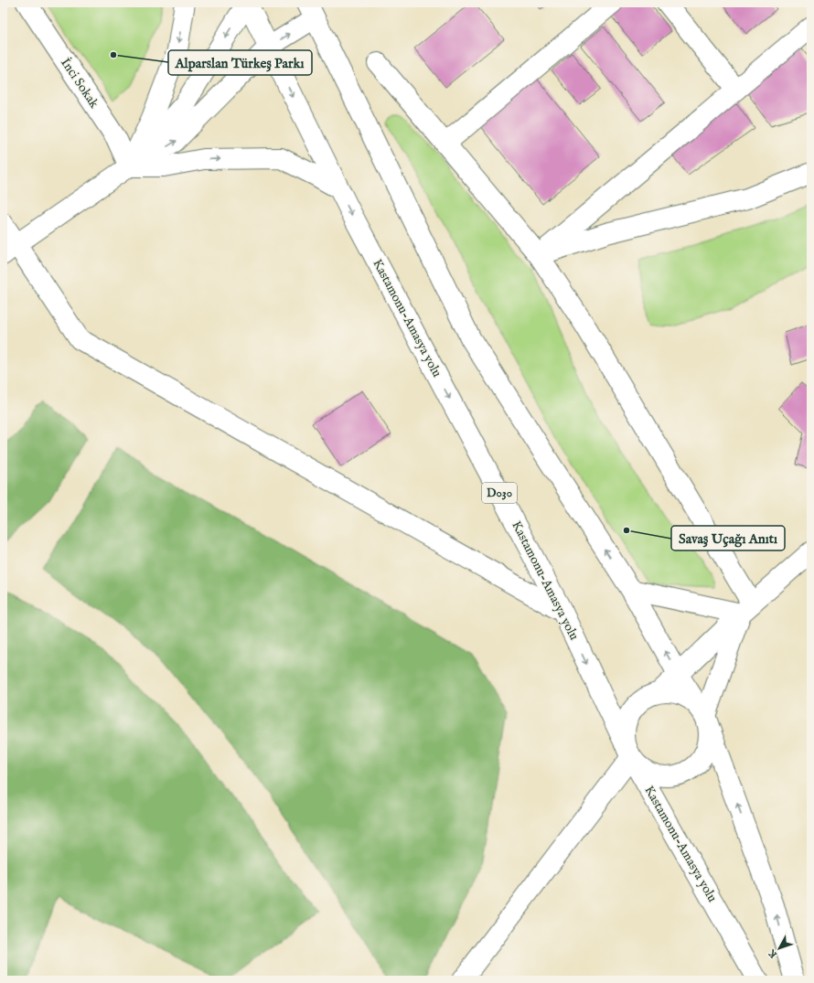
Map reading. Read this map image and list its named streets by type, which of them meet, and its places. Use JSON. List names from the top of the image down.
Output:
{
  "streets": {
    "street": ["İnci Sokak", "Kastamonu-Amasya yolu", "D030"]
  },
  "places": ["Alparslan Türkeş Parkı", "Savaş Uçağı Anıtı"],
  "north": "bottom left"
}
